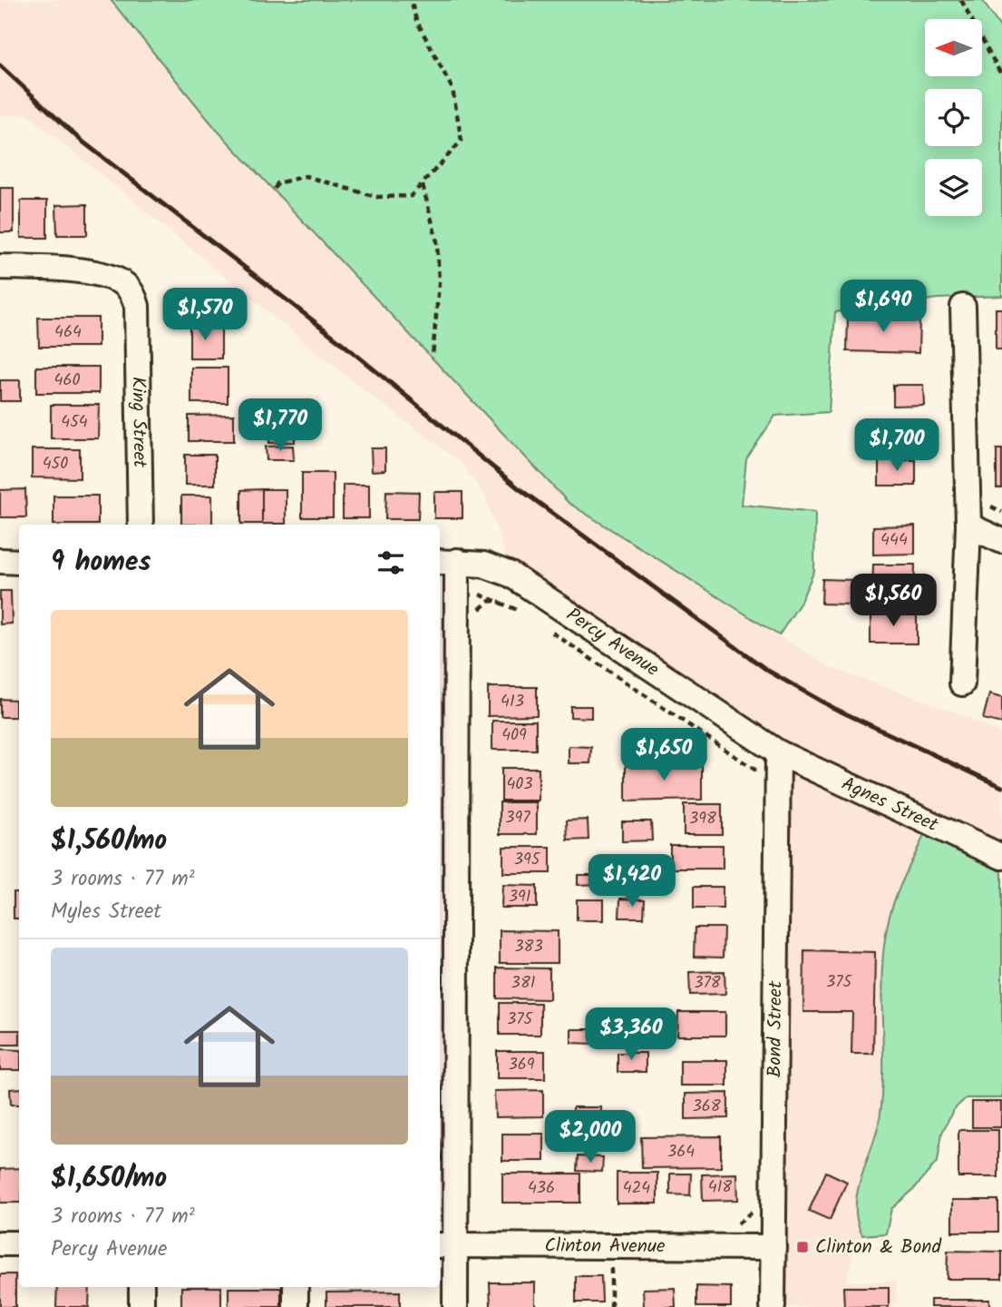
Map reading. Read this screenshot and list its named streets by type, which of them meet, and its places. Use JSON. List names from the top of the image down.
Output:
{
  "streets": {
    "street": [
      "King Street",
      "Percy Avenue",
      "Agnes Street",
      "Bond Street",
      "Clinton Avenue"
    ]
  },
  "crossings": [
    ["Percy Avenue", "Agnes Street"],
    ["Percy Avenue", "Bond Street"],
    ["Agnes Street", "Bond Street"],
    ["Bond Street", "Clinton Avenue"]
  ],
  "places": {
    "transit": ["Clinton & Bond"]
  },
  "house_numbers": [
    "464",
    "460",
    "454",
    "450",
    "444",
    "413",
    "409",
    "403",
    "397",
    "398",
    "395",
    "391",
    "383",
    "375",
    "381",
    "378",
    "375",
    "369",
    "368",
    "364",
    "418",
    "436",
    "424"
  ],
  "north": "left",
  "page": {
    "price": [
      "$1,690",
      "$1,570",
      "$1,770",
      "$1,700",
      "$1,560",
      "$1,650",
      "$1,420",
      "$3,360",
      "$2,000"
    ],
    "heading": "9 homes",
    "list": [
      {
        "name": "$1,560/mo",
        "note": "3 rooms · 77 m² · Myles Street"
      },
      {
        "name": "$1,650/mo",
        "note": "3 rooms · 77 m² · Percy Avenue"
      }
    ]
  }
}
